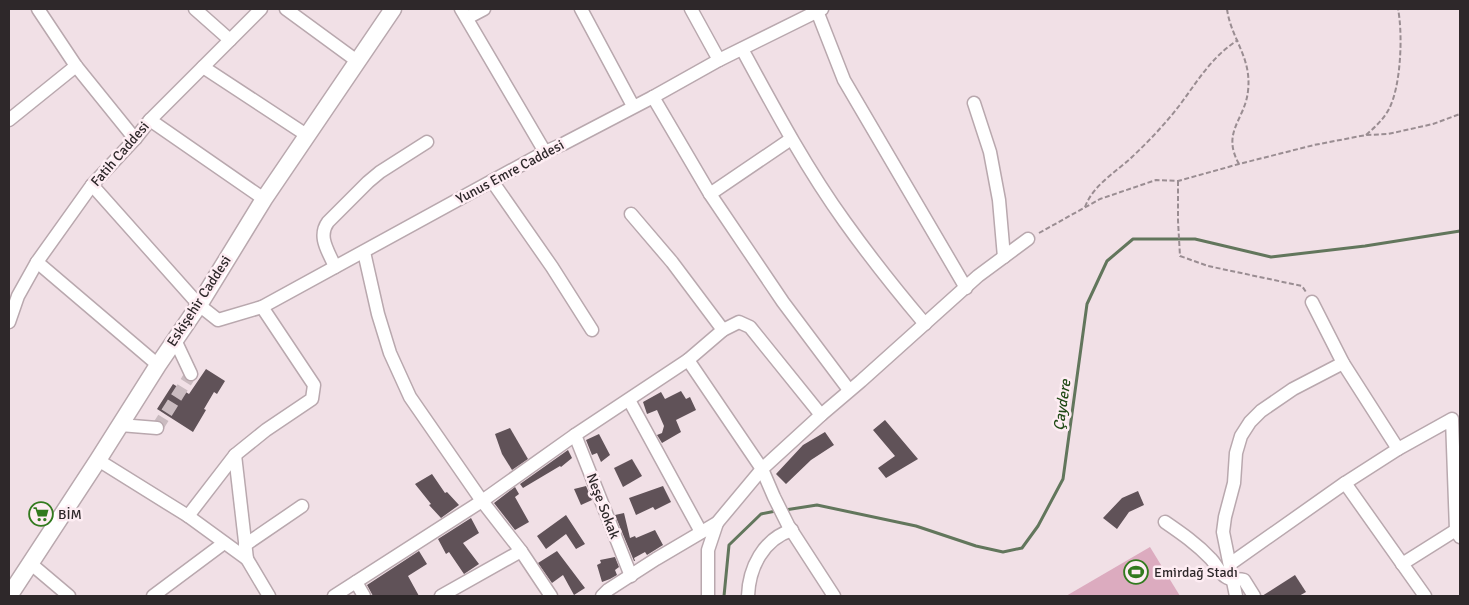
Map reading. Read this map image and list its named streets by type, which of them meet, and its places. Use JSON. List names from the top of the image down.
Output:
{
  "streets": {
    "main road": ["Eskişehir Caddesi"],
    "street": ["Fatih Caddesi", "Yunus Emre Caddesi", "Neşe Sokak"]
  },
  "crossings": [
    ["Yunus Emre Caddesi", "Eskişehir Caddesi"]
  ],
  "water": ["Çaydere"],
  "places": {
    "supermarket": ["BİM"],
    "sports": ["Emirdağ Stadı"]
  }
}
